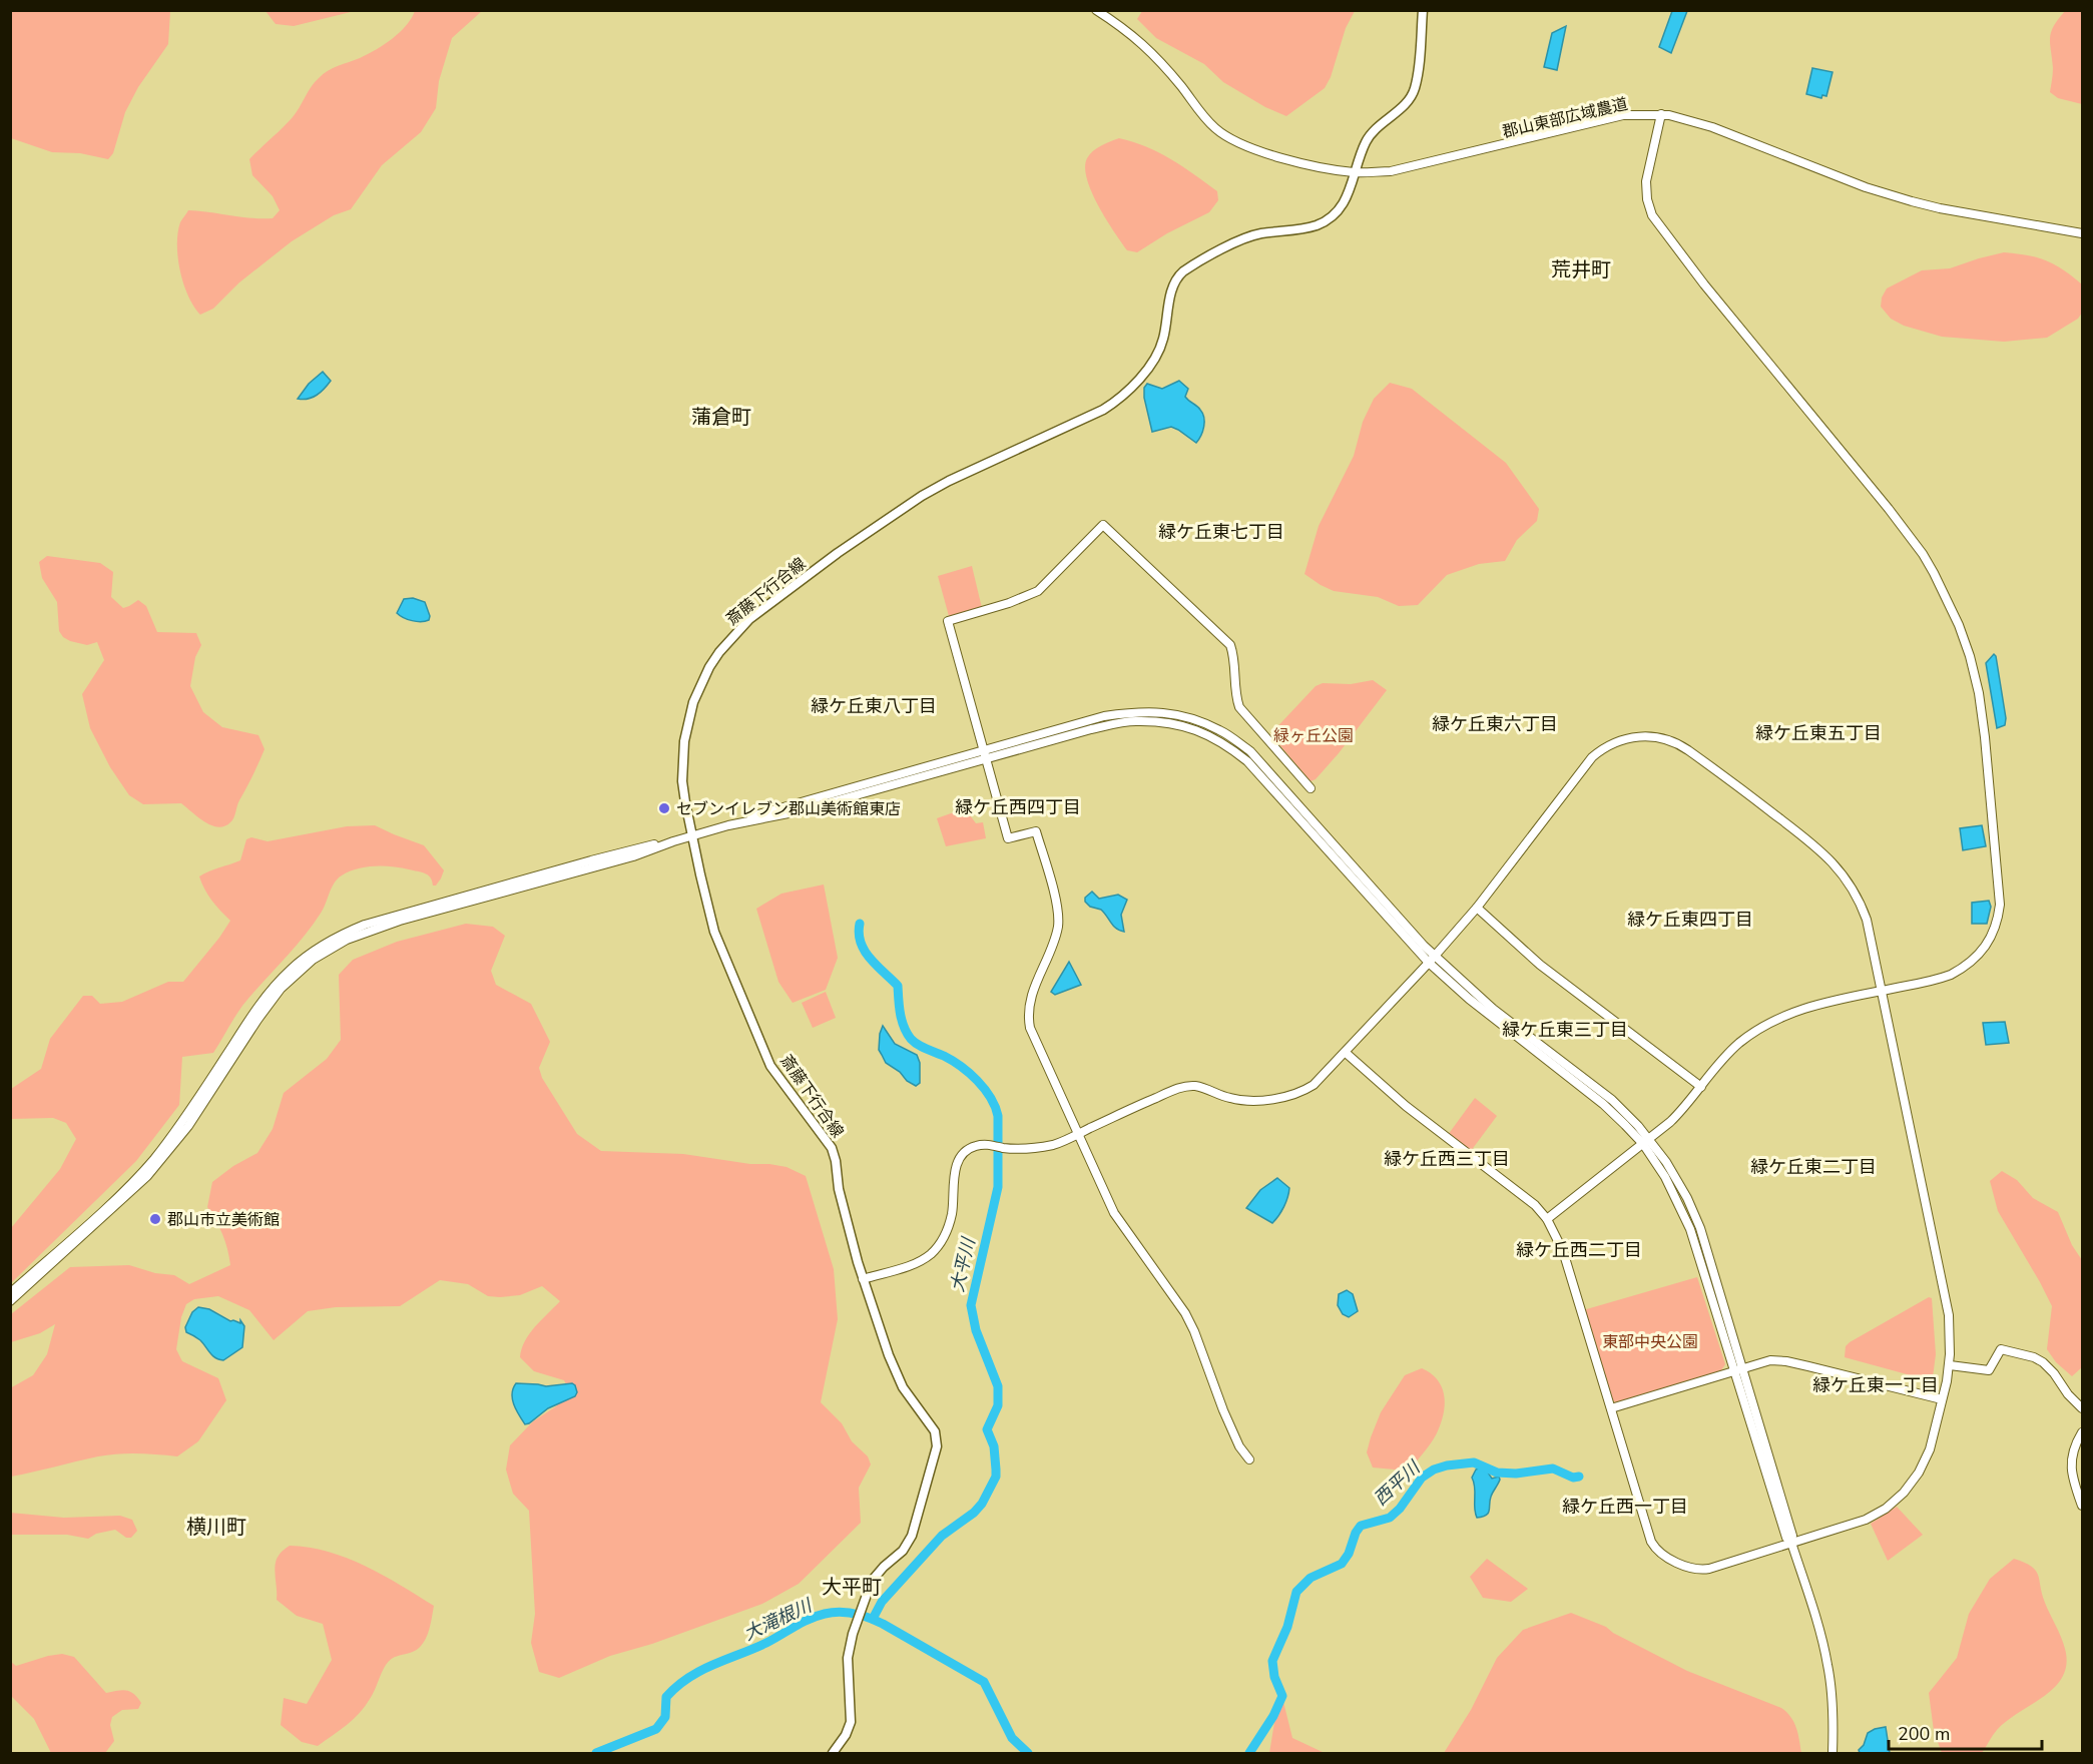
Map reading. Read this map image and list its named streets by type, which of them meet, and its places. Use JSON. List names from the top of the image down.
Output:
{
  "streets": {
    "main road": ["斎藤下行合線"],
    "street": ["郡山東部広域農道"]
  },
  "crossings": [
    ["郡山東部広域農道", "斎藤下行合線"]
  ],
  "districts": [
    "荒井町",
    "蒲倉町",
    "緑ケ丘東七丁目",
    "緑ケ丘東八丁目",
    "緑ケ丘東六丁目",
    "緑ケ丘東五丁目",
    "緑ケ丘西四丁目",
    "緑ケ丘東四丁目",
    "緑ケ丘東三丁目",
    "緑ケ丘西三丁目",
    "緑ケ丘東二丁目",
    "緑ケ丘西二丁目",
    "緑ケ丘東一丁目",
    "緑ケ丘西一丁目",
    "横川町",
    "大平町"
  ],
  "water": ["大平川", "西平川", "大滝根川"],
  "parks": ["緑ヶ丘公園", "東部中央公園"],
  "places": ["セブンイレブン郡山美術館東店", "郡山市立美術館"],
  "scale_bar": "200 m"
}
